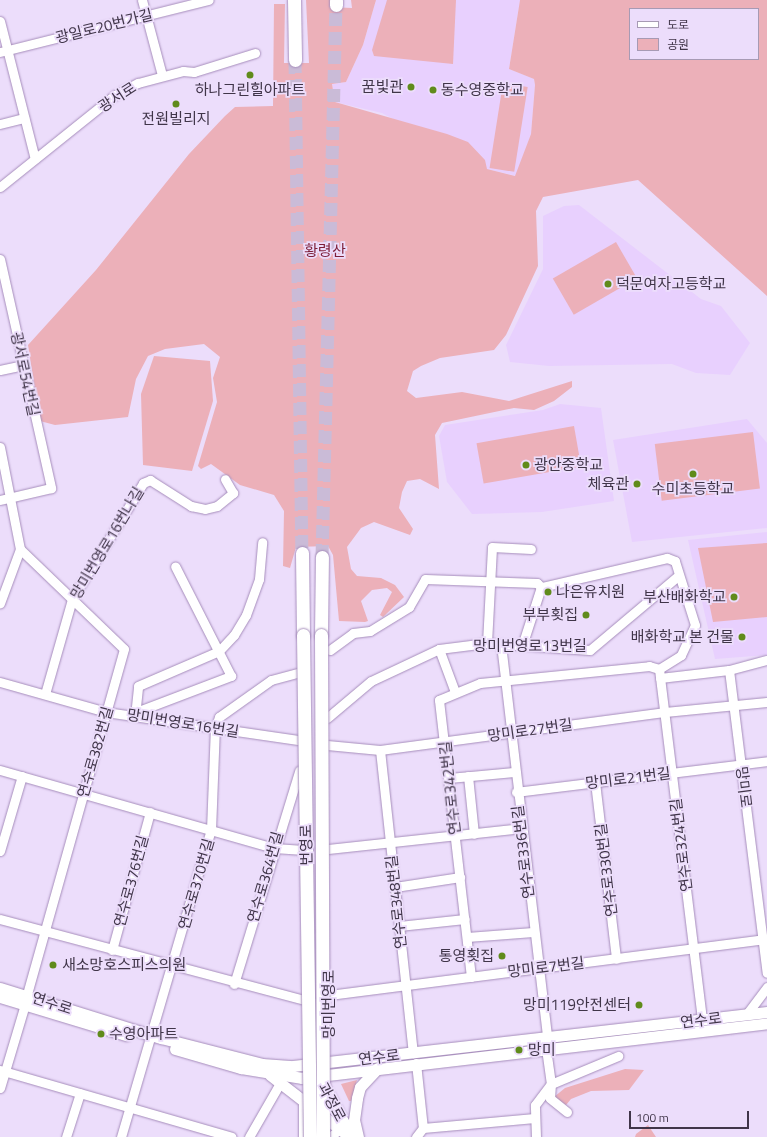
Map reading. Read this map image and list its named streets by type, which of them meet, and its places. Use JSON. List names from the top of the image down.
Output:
{
  "streets": {
    "highway": ["번영로"],
    "main road": ["연수로", "과정로"],
    "street": [
      "광일로20번가길",
      "광서로",
      "광서로54번길",
      "망미번영로16번나길",
      "망미번영로13번길",
      "망미번영로16번길",
      "망미로27번길",
      "연수로382번길",
      "망미로21번길",
      "망미로",
      "연수로342번길",
      "연수로324번길",
      "연수로336번길",
      "연수로330번길",
      "연수로364번길",
      "연수로376번길",
      "연수로370번길",
      "연수로348번길",
      "망미로7번길",
      "망미번영로"
    ]
  },
  "crossings": [
    ["망미번영로16번나길", "망미번영로16번길"],
    ["망미번영로16번나길", "연수로382번길"],
    ["망미번영로13번길", "연수로336번길"],
    ["망미번영로13번길", "망미번영로"],
    ["망미번영로16번길", "연수로382번길"],
    ["망미번영로16번길", "연수로370번길"],
    ["망미번영로16번길", "망미번영로"],
    ["망미로27번길", "망미로"],
    ["망미로27번길", "연수로342번길"],
    ["망미로27번길", "연수로324번길"],
    ["망미로27번길", "연수로336번길"],
    ["망미로27번길", "연수로348번길"],
    ["망미로27번길", "망미번영로"],
    ["연수로382번길", "연수로"],
    ["망미로21번길", "망미로"],
    ["망미로21번길", "연수로324번길"],
    ["망미로21번길", "연수로336번길"],
    ["망미로21번길", "연수로330번길"],
    ["망미로", "망미로7번길"],
    ["연수로342번길", "망미로7번길"],
    ["연수로324번길", "망미로7번길"],
    ["연수로324번길", "연수로"],
    ["연수로336번길", "망미로7번길"],
    ["연수로336번길", "연수로"],
    ["연수로330번길", "망미로7번길"],
    ["연수로364번길", "망미번영로"],
    ["연수로370번길", "연수로"],
    ["연수로370번길", "망미번영로"],
    ["연수로348번길", "망미로7번길"],
    ["연수로348번길", "연수로"],
    ["망미로7번길", "망미번영로"],
    ["연수로", "망미번영로"],
    ["연수로", "과정로"],
    ["망미번영로", "과정로"]
  ],
  "parks": ["황령산"],
  "places": [
    "하나그린힐아파트",
    "꿈빛관",
    "동수영중학교",
    "전원빌리지",
    "덕문여자고등학교",
    "광안중학교",
    "수미초등학교",
    "체육관",
    "나은유치원",
    "부산배화학교",
    "부부횟집",
    "배화학교 본 건물",
    "통영횟집",
    "새소망호스피스의원",
    "망미119안전센터",
    "수영아파트",
    "망미"
  ],
  "legend": ["도로", "공원"],
  "scale_bar": "100 m"
}
